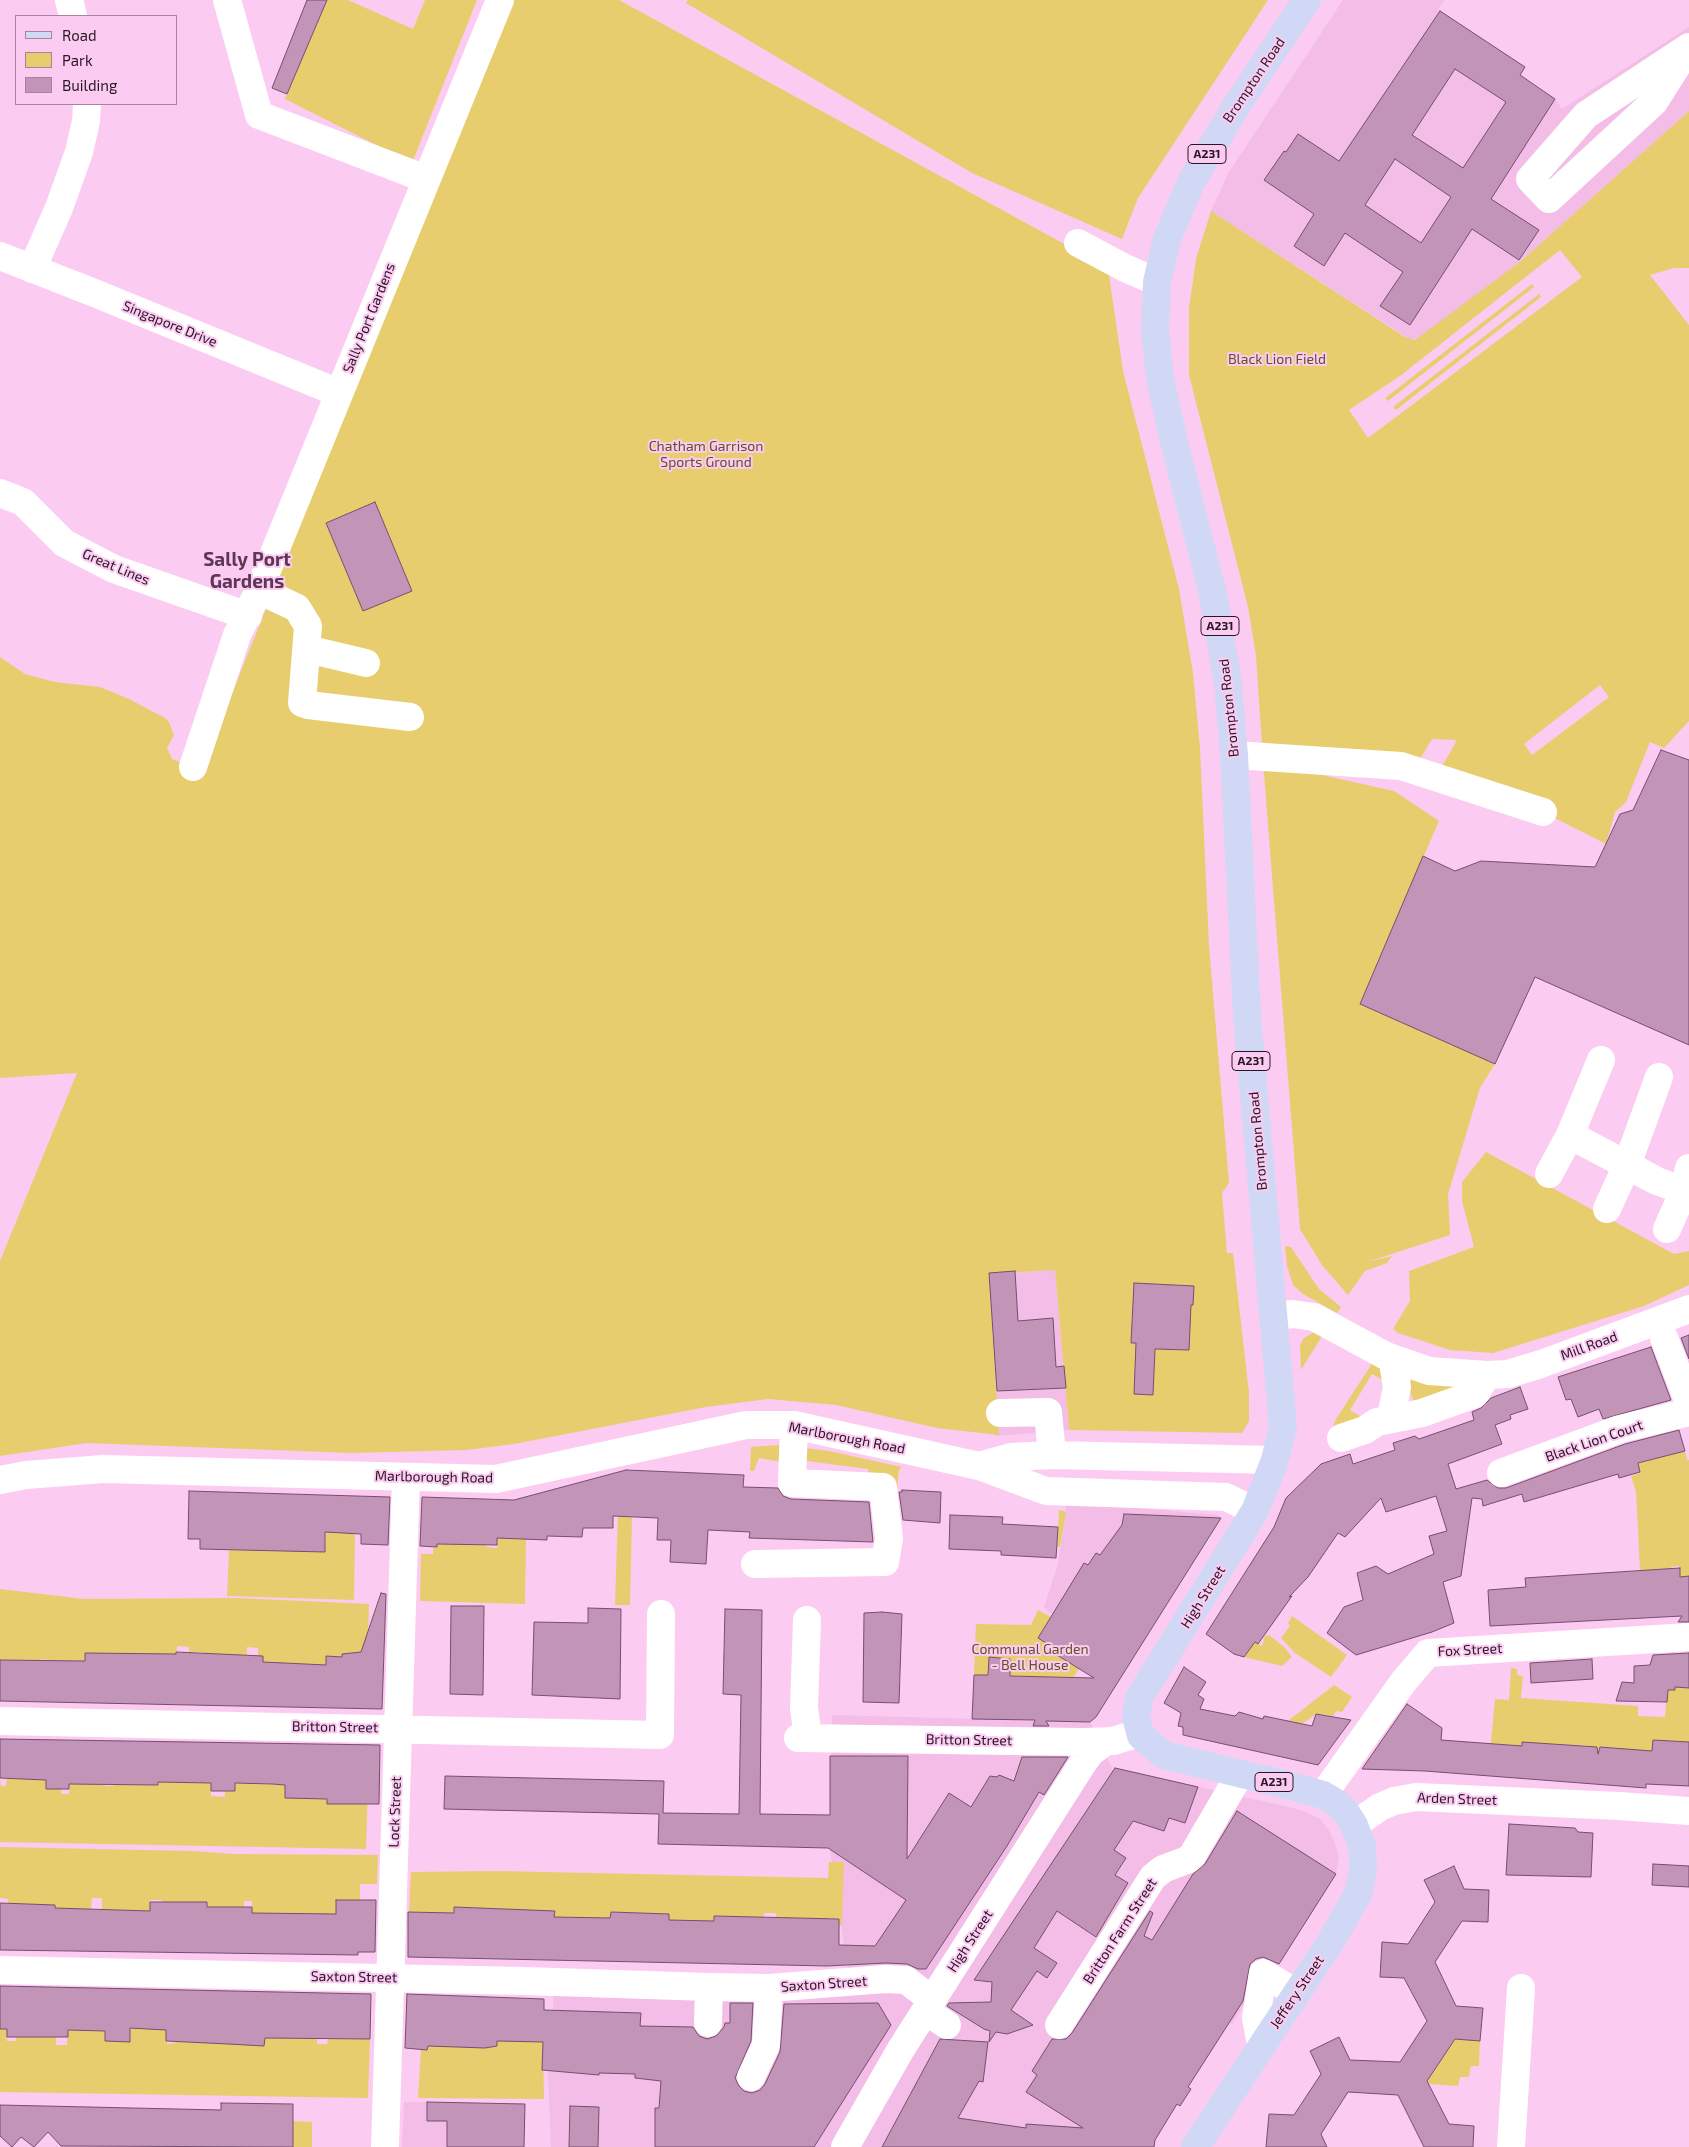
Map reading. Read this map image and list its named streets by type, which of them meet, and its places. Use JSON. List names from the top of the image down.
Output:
{
  "streets": {
    "main road": [
      "Brompton Road",
      "A231",
      "High Street",
      "Jeffery Street"
    ],
    "street": [
      "Sally Port Gardens",
      "Singapore Drive",
      "Great Lines",
      "Mill Road",
      "Marlborough Road",
      "Black Lion Court",
      "Fox Street",
      "Britton Street",
      "Arden Street",
      "Lock Street",
      "Britton Farm Street",
      "Saxton Street"
    ]
  },
  "crossings": [
    ["Brompton Road", "Mill Road"],
    ["Brompton Road", "Marlborough Road"],
    ["Brompton Road", "High Street"],
    ["A231", "High Street"],
    ["A231", "Fox Street"],
    ["A231", "Britton Street"],
    ["A231", "Arden Street"],
    ["A231", "Britton Farm Street"],
    ["A231", "Jeffery Street"],
    ["Sally Port Gardens", "Singapore Drive"],
    ["Sally Port Gardens", "Great Lines"],
    ["Marlborough Road", "High Street"],
    ["Marlborough Road", "Lock Street"],
    ["High Street", "Britton Street"],
    ["High Street", "Saxton Street"],
    ["Britton Street", "Lock Street"],
    ["Arden Street", "Jeffery Street"],
    ["Lock Street", "Saxton Street"]
  ],
  "districts": ["Sally Port Gardens"],
  "parks": ["Black Lion Field", "Chatham Garrison Sports Ground", "Communal Garden - Bell House"],
  "legend": ["Road", "Park", "Building"]
}
